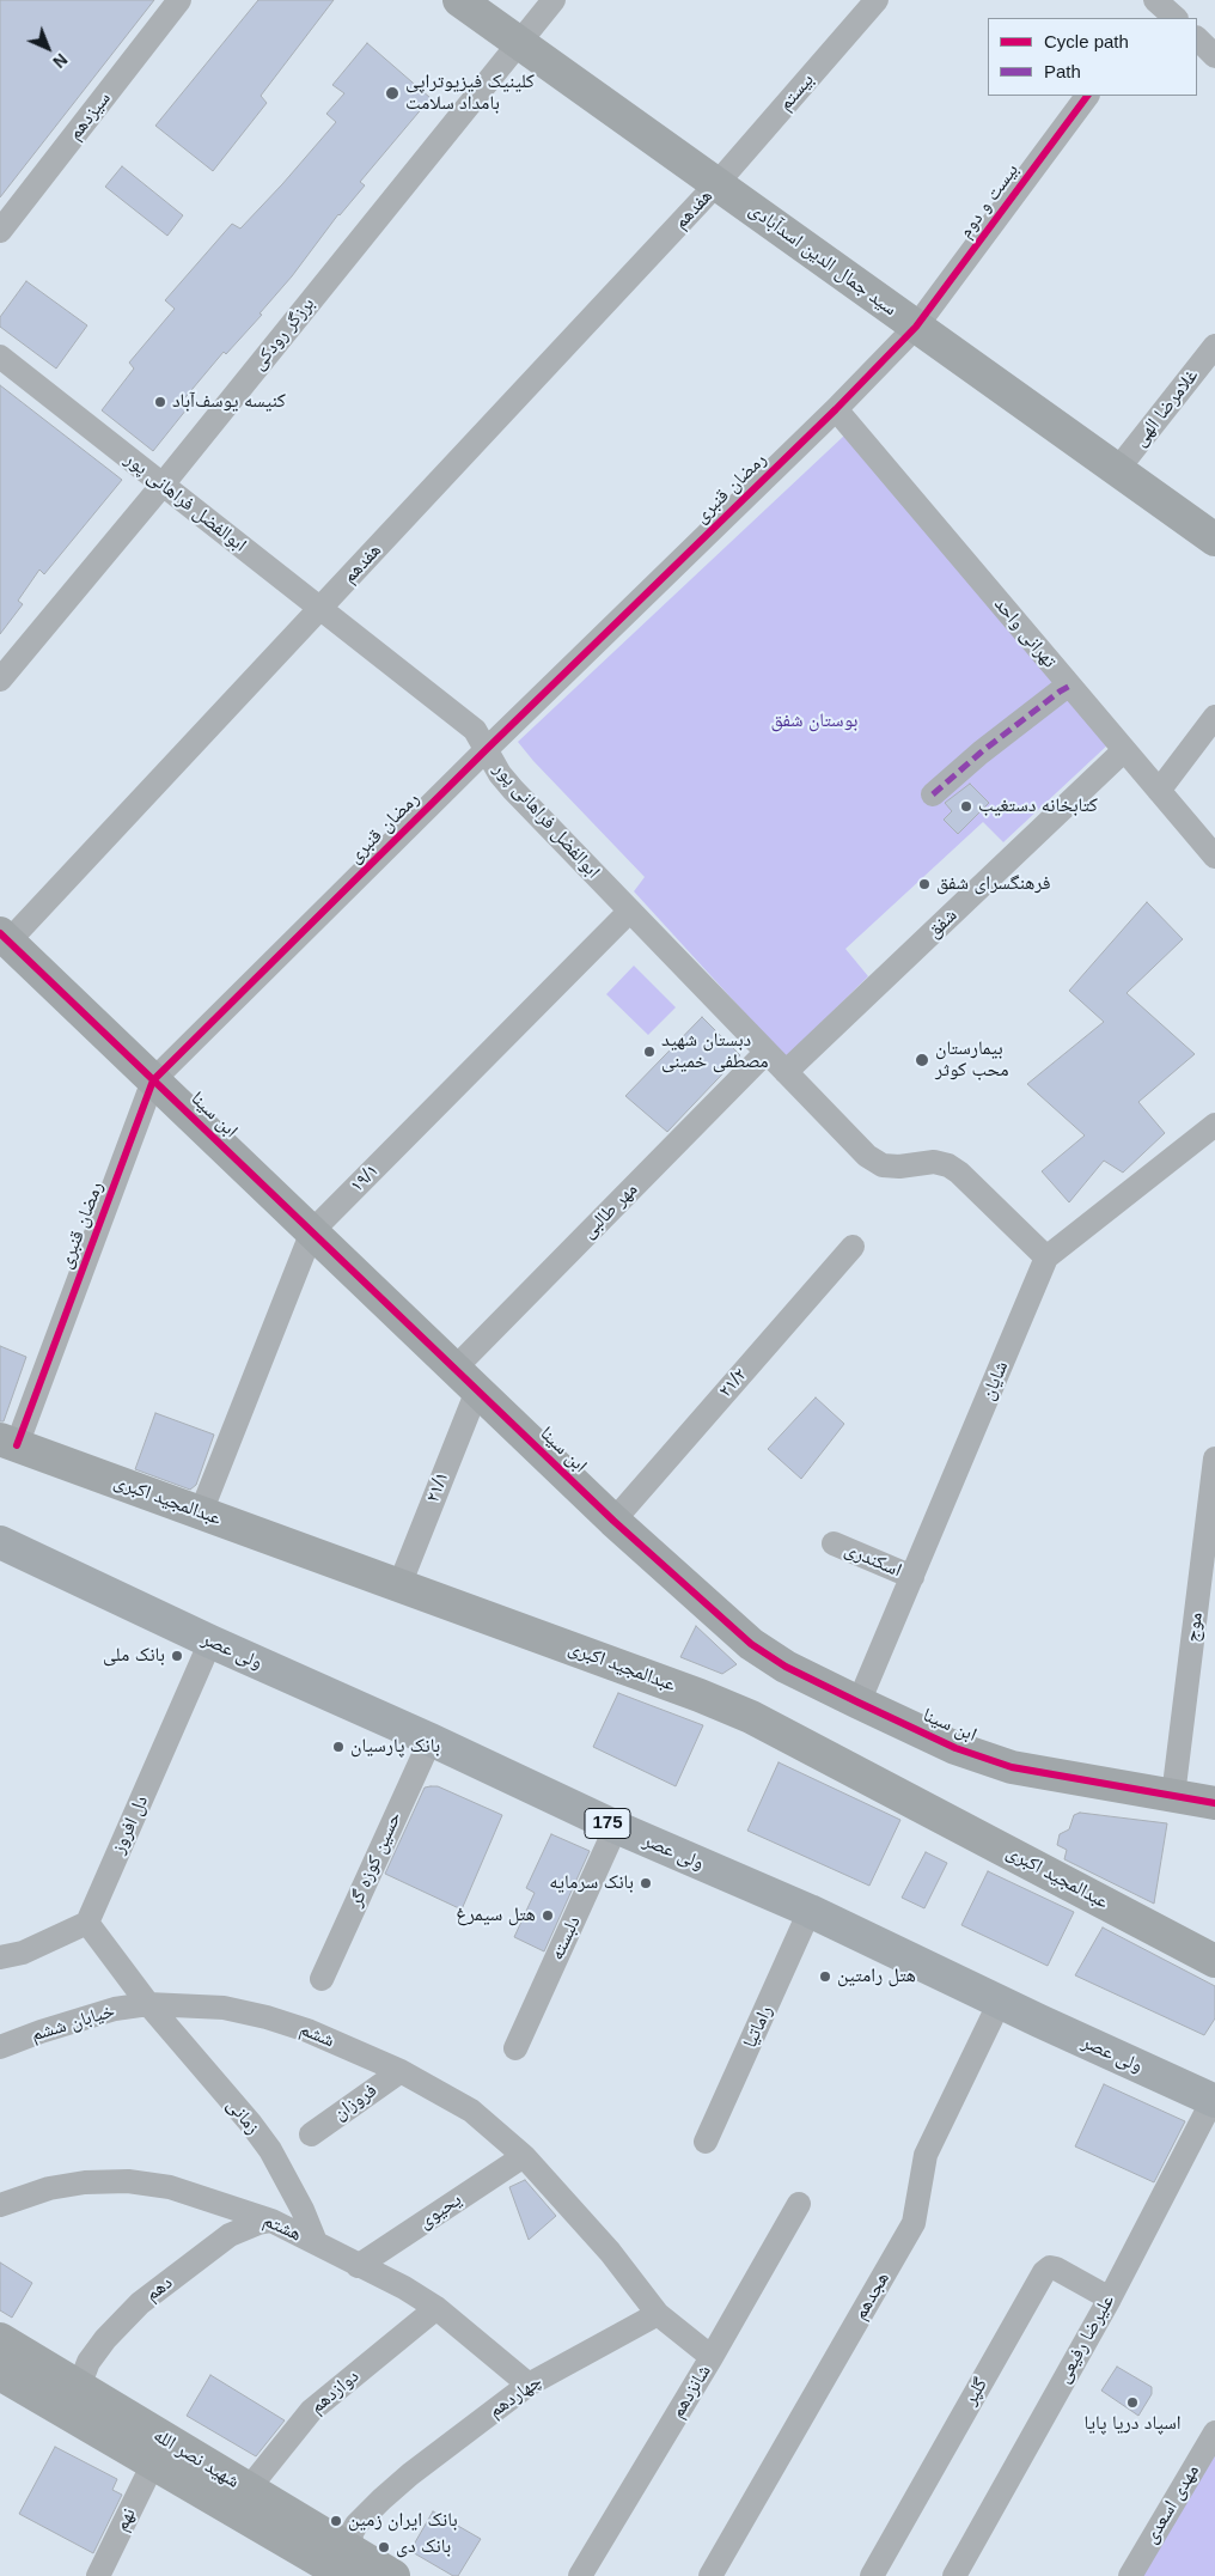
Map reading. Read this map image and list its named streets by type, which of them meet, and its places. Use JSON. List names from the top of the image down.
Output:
{
  "streets": {
    "main road": ["ولی عصر", "175"],
    "street": [
      "بیستم",
      "سیزدهم",
      "بیست و دوم",
      "هفدهم",
      "سید جمال الدین اسدآبادی",
      "برزگر رودکی",
      "غلامرضا الهی",
      "رمضان قنبری",
      "ابوالفضل فراهانی پور",
      "تهرانی واحد",
      "شفق",
      "ابن سینا",
      "۱۹/۱",
      "مهر طالبی",
      "شایان",
      "۲۱/۲",
      "۲۱/۱",
      "عبدالمجید اکبری",
      "اسکندری",
      "موج",
      "دل افروز",
      "حسین کوزه گر",
      "دلبسته",
      "خیابان ششم",
      "راماتیا",
      "ششم",
      "فروزان",
      "زمانی",
      "یحیوی",
      "هشتم",
      "دهم",
      "هجدهم",
      "علیرضا رفیعی",
      "دوازدهم",
      "شانزدهم",
      "گلپر",
      "چهاردهم",
      "شهید نصر الله",
      "مهدی اسعدی",
      "نهم"
    ]
  },
  "crossings": [
    ["بیستم", "هفدهم"],
    ["بیستم", "سید جمال الدین اسدآبادی"],
    ["بیست و دوم", "سید جمال الدین اسدآبادی"],
    ["بیست و دوم", "رمضان قنبری"],
    ["هفدهم", "سید جمال الدین اسدآبادی"],
    ["هفدهم", "ابوالفضل فراهانی پور"],
    ["هفدهم", "ابن سینا"],
    ["سید جمال الدین اسدآبادی", "برزگر رودکی"],
    ["سید جمال الدین اسدآبادی", "غلامرضا الهی"],
    ["سید جمال الدین اسدآبادی", "رمضان قنبری"],
    ["برزگر رودکی", "ابوالفضل فراهانی پور"],
    ["رمضان قنبری", "ابوالفضل فراهانی پور"],
    ["رمضان قنبری", "تهرانی واحد"],
    ["رمضان قنبری", "ابن سینا"],
    ["رمضان قنبری", "عبدالمجید اکبری"],
    ["ابوالفضل فراهانی پور", "شفق"],
    ["ابوالفضل فراهانی پور", "۱۹/۱"],
    ["ابوالفضل فراهانی پور", "مهر طالبی"],
    ["ابوالفضل فراهانی پور", "شایان"],
    ["تهرانی واحد", "شفق"],
    ["ابن سینا", "۱۹/۱"],
    ["ابن سینا", "مهر طالبی"],
    ["ابن سینا", "شایان"],
    ["ابن سینا", "۲۱/۲"],
    ["ابن سینا", "۲۱/۱"],
    ["ابن سینا", "موج"],
    ["۱۹/۱", "عبدالمجید اکبری"],
    ["مهر طالبی", "۲۱/۱"],
    ["شایان", "اسکندری"],
    ["۲۱/۱", "عبدالمجید اکبری"],
    ["ولی عصر", "دل افروز"],
    ["ولی عصر", "حسین کوزه گر"],
    ["ولی عصر", "دلبسته"],
    ["ولی عصر", "راماتیا"],
    ["ولی عصر", "هجدهم"],
    ["ولی عصر", "علیرضا رفیعی"],
    ["دل افروز", "زمانی"],
    ["خیابان ششم", "ششم"],
    ["خیابان ششم", "زمانی"],
    ["ششم", "فروزان"],
    ["ششم", "زمانی"],
    ["ششم", "یحیوی"],
    ["ششم", "چهاردهم"],
    ["زمانی", "هشتم"],
    ["یحیوی", "هشتم"],
    ["هشتم", "دهم"],
    ["هشتم", "دوازدهم"],
    ["هشتم", "چهاردهم"],
    ["دهم", "شهید نصر الله"],
    ["علیرضا رفیعی", "گلپر"],
    ["دوازدهم", "شهید نصر الله"],
    ["چهاردهم", "شهید نصر الله"],
    ["شهید نصر الله", "نهم"]
  ],
  "parks": ["بوستان شفق"],
  "places": [
    "کلینیک فیزیوتراپی بامداد سلامت",
    "کنیسه یوسف‌آباد",
    "کتابخانه دستغیب",
    "فرهنگسرای شفق",
    "دبستان شهید مصطفی خمینی",
    "بیمارستان محب کوثر",
    "بانک ملی",
    "بانک پارسیان",
    "بانک سرمایه",
    "هتل سیمرغ",
    "هتل رامتین",
    "اسپاد دریا پایا",
    "بانک ایران زمین",
    "بانک دی"
  ],
  "legend": ["Cycle path", "Path"],
  "north": "bottom right"
}
